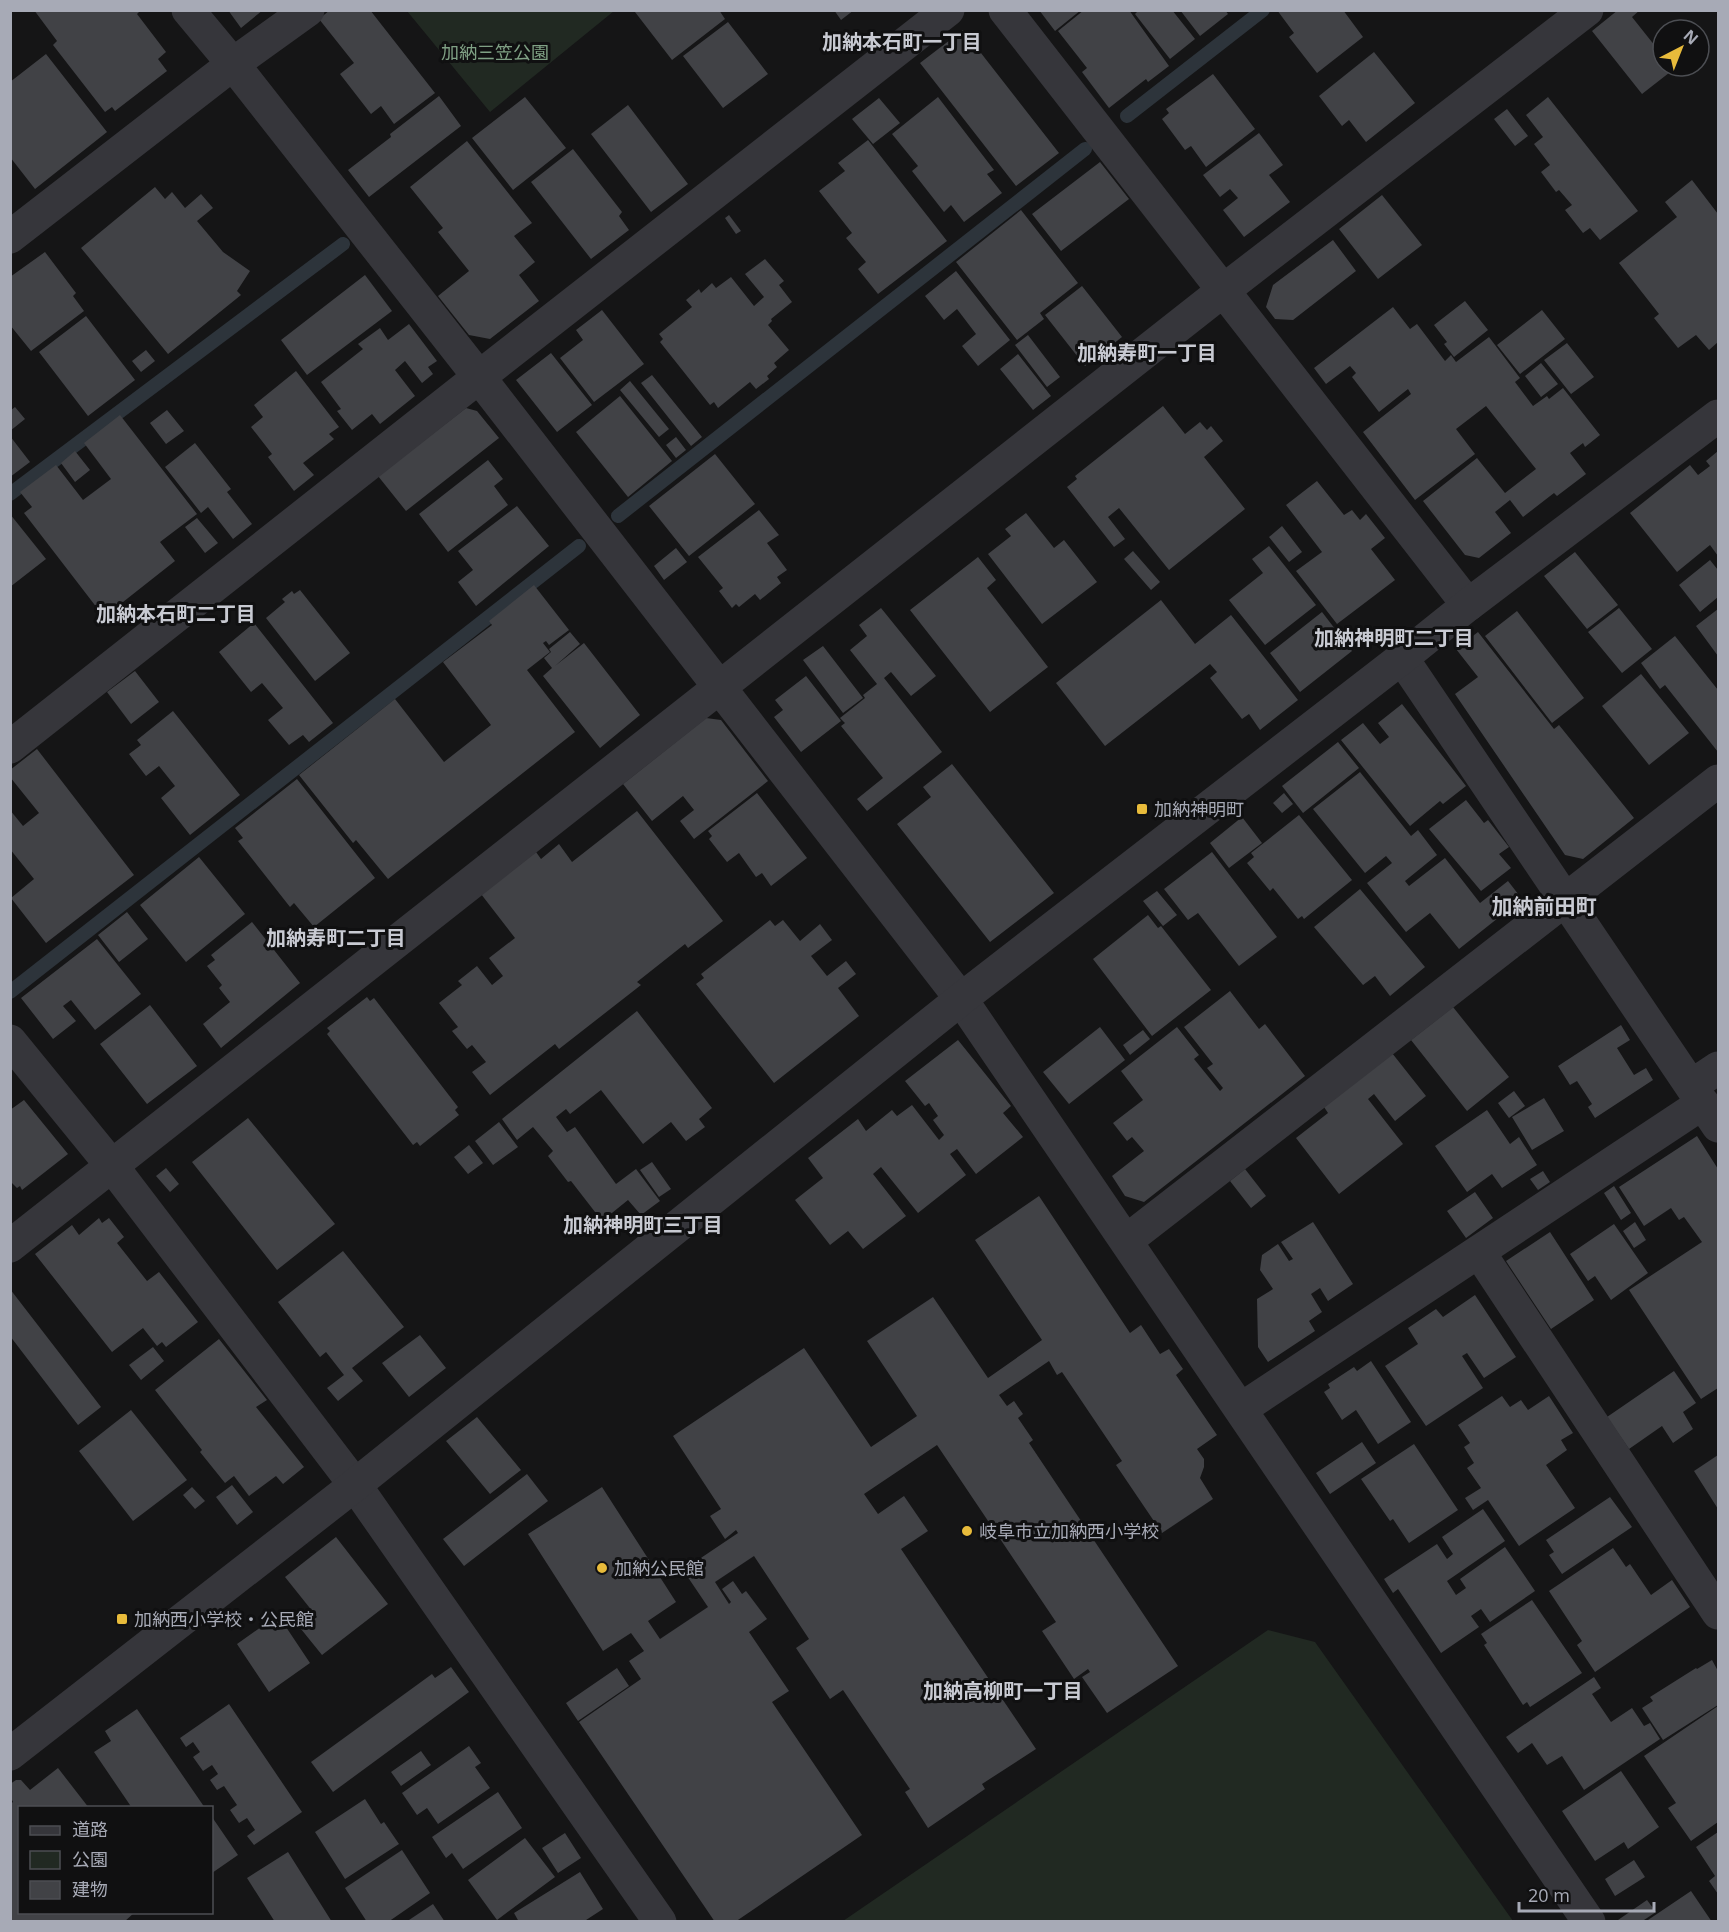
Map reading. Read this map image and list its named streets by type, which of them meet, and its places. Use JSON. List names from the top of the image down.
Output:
{
  "districts": [
    "加納本石町一丁目",
    "加納寿町一丁目",
    "加納本石町二丁目",
    "加納神明町二丁目",
    "加納前田町",
    "加納寿町二丁目",
    "加納神明町三丁目",
    "加納高柳町一丁目"
  ],
  "parks": ["加納三笠公園"],
  "places": {
    "transit": ["加納神明町", "加納西小学校・公民館"],
    "other": ["岐阜市立加納西小学校", "加納公民館"]
  },
  "legend": ["道路", "公園", "建物"],
  "scale_bar": "20 m",
  "north": "top right"
}
